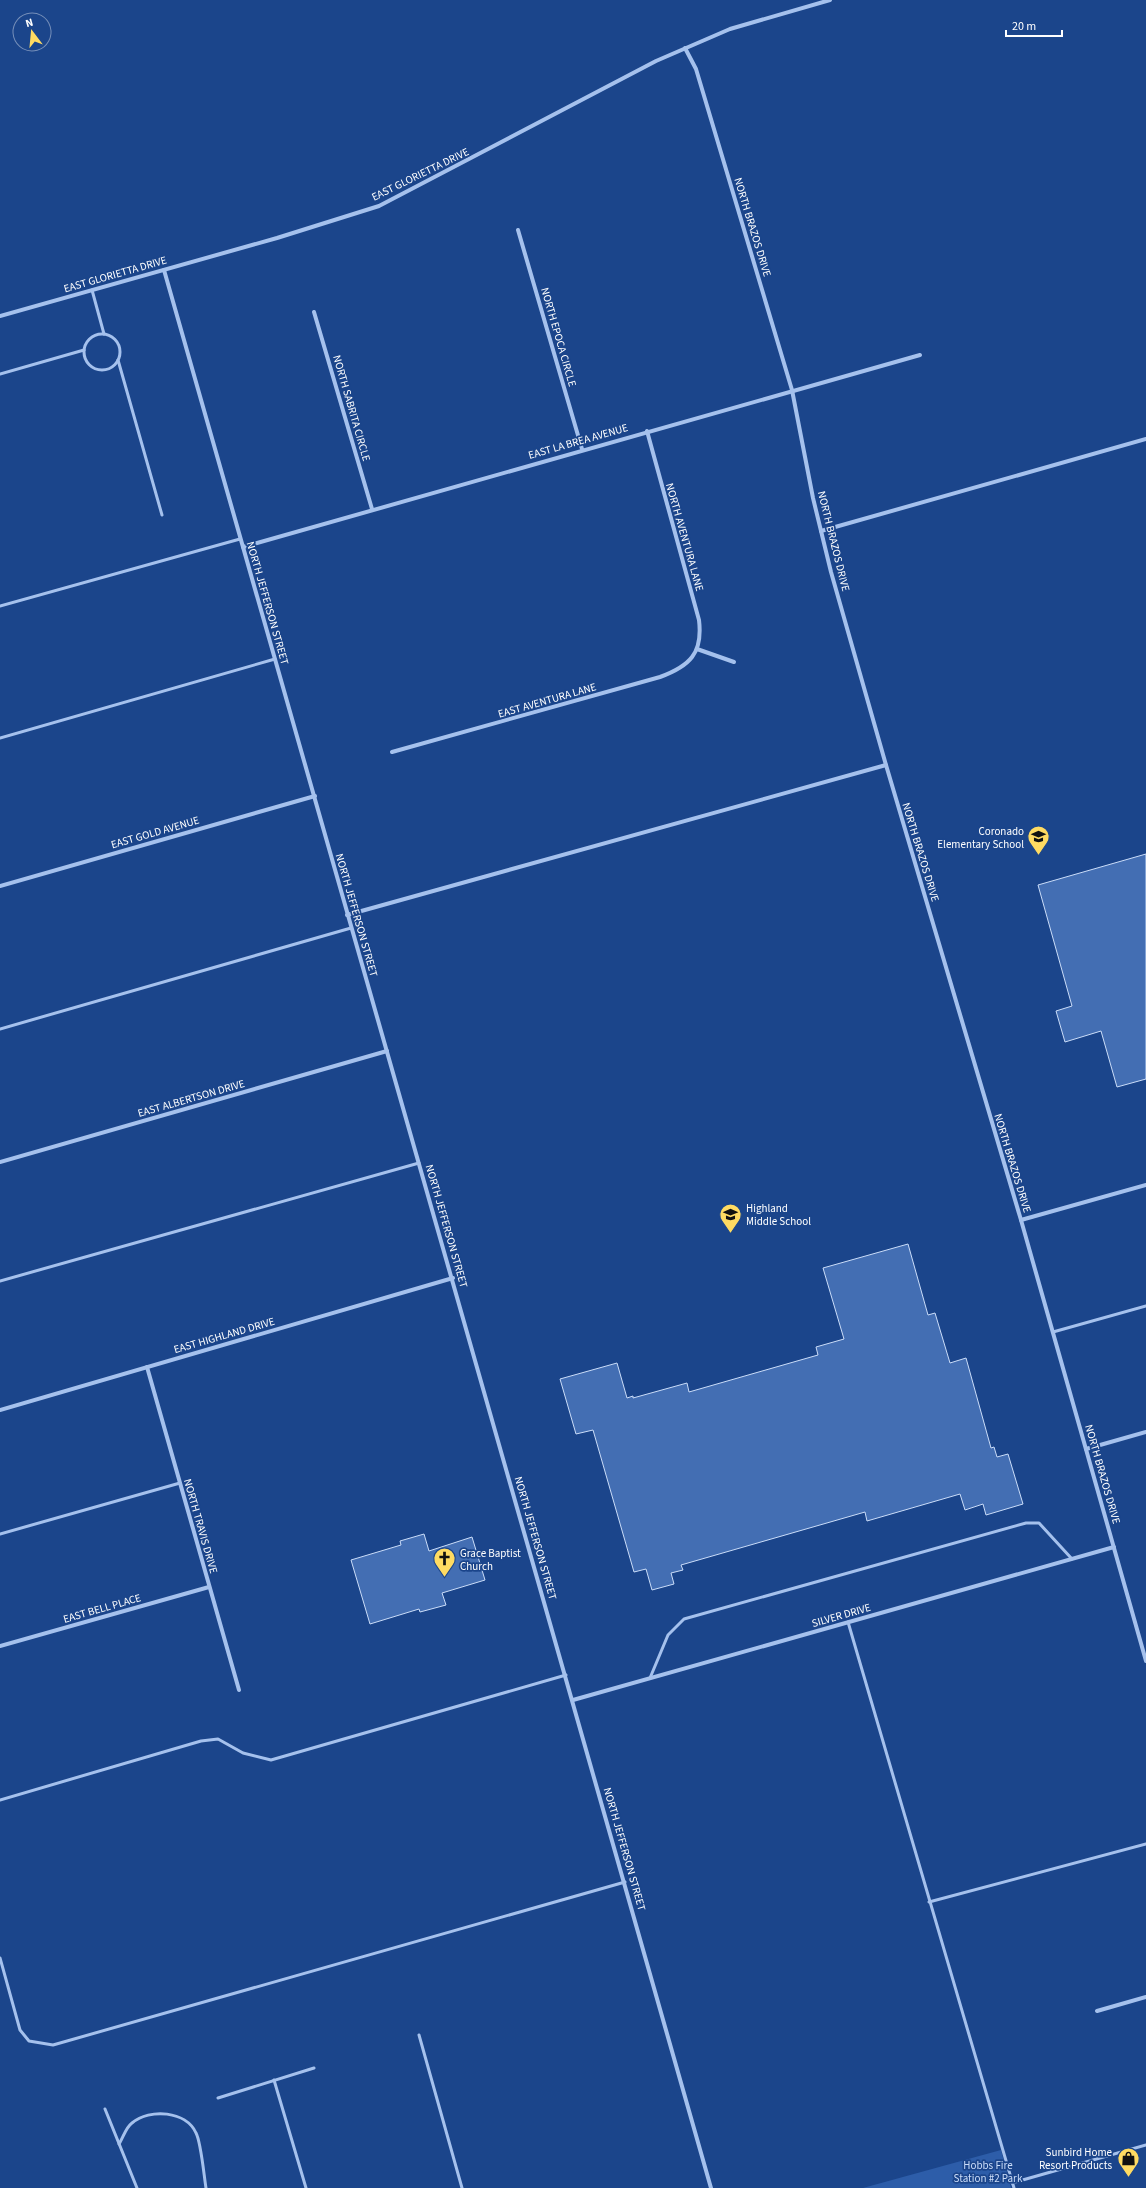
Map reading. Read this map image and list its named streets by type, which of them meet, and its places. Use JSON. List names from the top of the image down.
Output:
{
  "streets": {
    "street": [
      "EAST GLORIETTA DRIVE",
      "NORTH BRAZOS DRIVE",
      "NORTH EPOCA CIRCLE",
      "NORTH SABRITA CIRCLE",
      "EAST LA BREA AVENUE",
      "NORTH AVENTURA LANE",
      "NORTH JEFFERSON STREET",
      "EAST AVENTURA LANE",
      "EAST GOLD AVENUE",
      "EAST ALBERTSON DRIVE",
      "EAST HIGHLAND DRIVE",
      "NORTH TRAVIS DRIVE",
      "EAST BELL PLACE",
      "SILVER DRIVE"
    ]
  },
  "crossings": [
    ["EAST GLORIETTA DRIVE", "NORTH BRAZOS DRIVE"],
    ["EAST GLORIETTA DRIVE", "NORTH JEFFERSON STREET"],
    ["NORTH BRAZOS DRIVE", "EAST LA BREA AVENUE"],
    ["NORTH BRAZOS DRIVE", "SILVER DRIVE"],
    ["NORTH EPOCA CIRCLE", "EAST LA BREA AVENUE"],
    ["NORTH SABRITA CIRCLE", "EAST LA BREA AVENUE"],
    ["EAST LA BREA AVENUE", "NORTH AVENTURA LANE"],
    ["EAST LA BREA AVENUE", "NORTH JEFFERSON STREET"],
    ["NORTH AVENTURA LANE", "EAST AVENTURA LANE"],
    ["NORTH JEFFERSON STREET", "EAST GOLD AVENUE"],
    ["NORTH JEFFERSON STREET", "EAST ALBERTSON DRIVE"],
    ["NORTH JEFFERSON STREET", "EAST HIGHLAND DRIVE"],
    ["NORTH JEFFERSON STREET", "SILVER DRIVE"],
    ["EAST HIGHLAND DRIVE", "NORTH TRAVIS DRIVE"],
    ["NORTH TRAVIS DRIVE", "EAST BELL PLACE"]
  ],
  "parks": ["Hobbs Fire Station #2 Park"],
  "places": {
    "school or university": ["Coronado Elementary School", "Highland Middle School"],
    "church": ["Grace Baptist Church"],
    "shop": ["Sunbird Home Resort Products"]
  },
  "scale_bar": "20 m",
  "north": "top"
}
